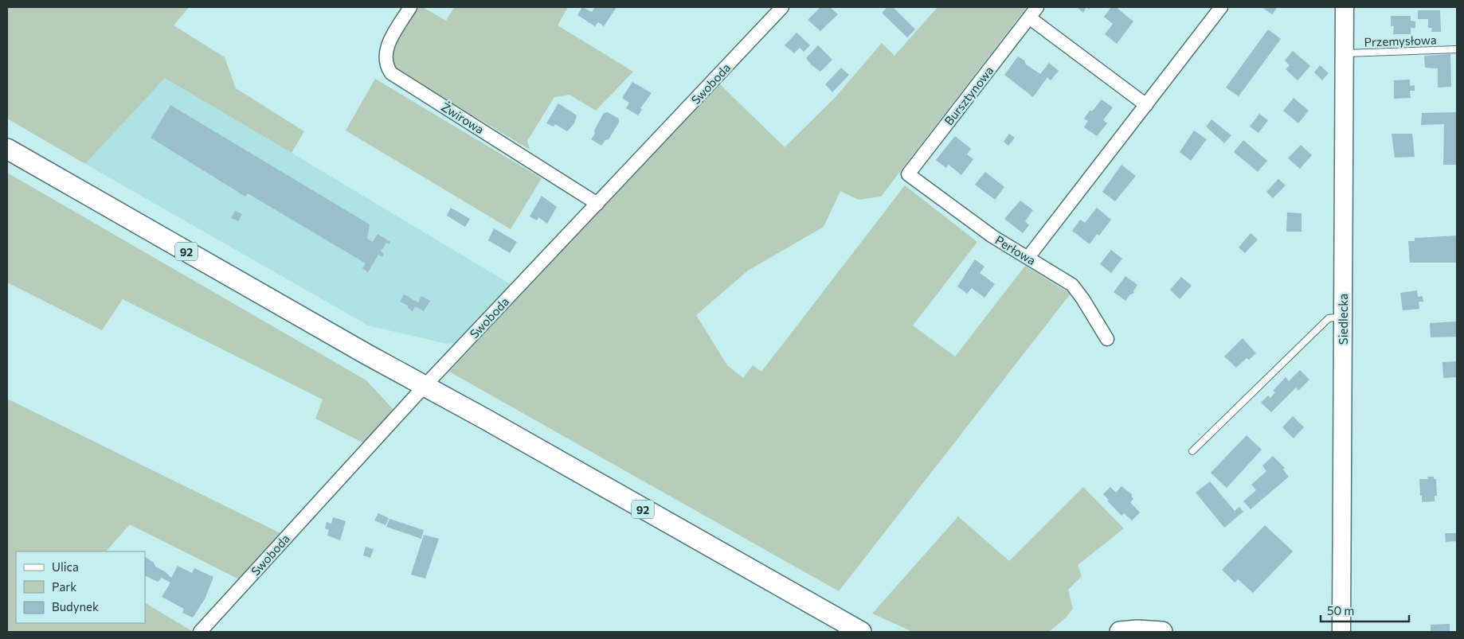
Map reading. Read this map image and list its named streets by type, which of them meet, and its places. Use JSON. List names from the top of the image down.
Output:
{
  "streets": {
    "main road": ["92", "Siedlecka"],
    "street": [
      "Swoboda",
      "Bursztynowa",
      "Żwirowa",
      "Perłowa"
    ],
    "lane": ["Przemysłowa"]
  },
  "crossings": [
    ["Przemysłowa", "Siedlecka"],
    ["Swoboda", "Żwirowa"],
    ["Swoboda", "92"],
    ["Bursztynowa", "Perłowa"]
  ],
  "legend": ["Ulica", "Park", "Budynek"],
  "scale_bar": "50 m"
}
